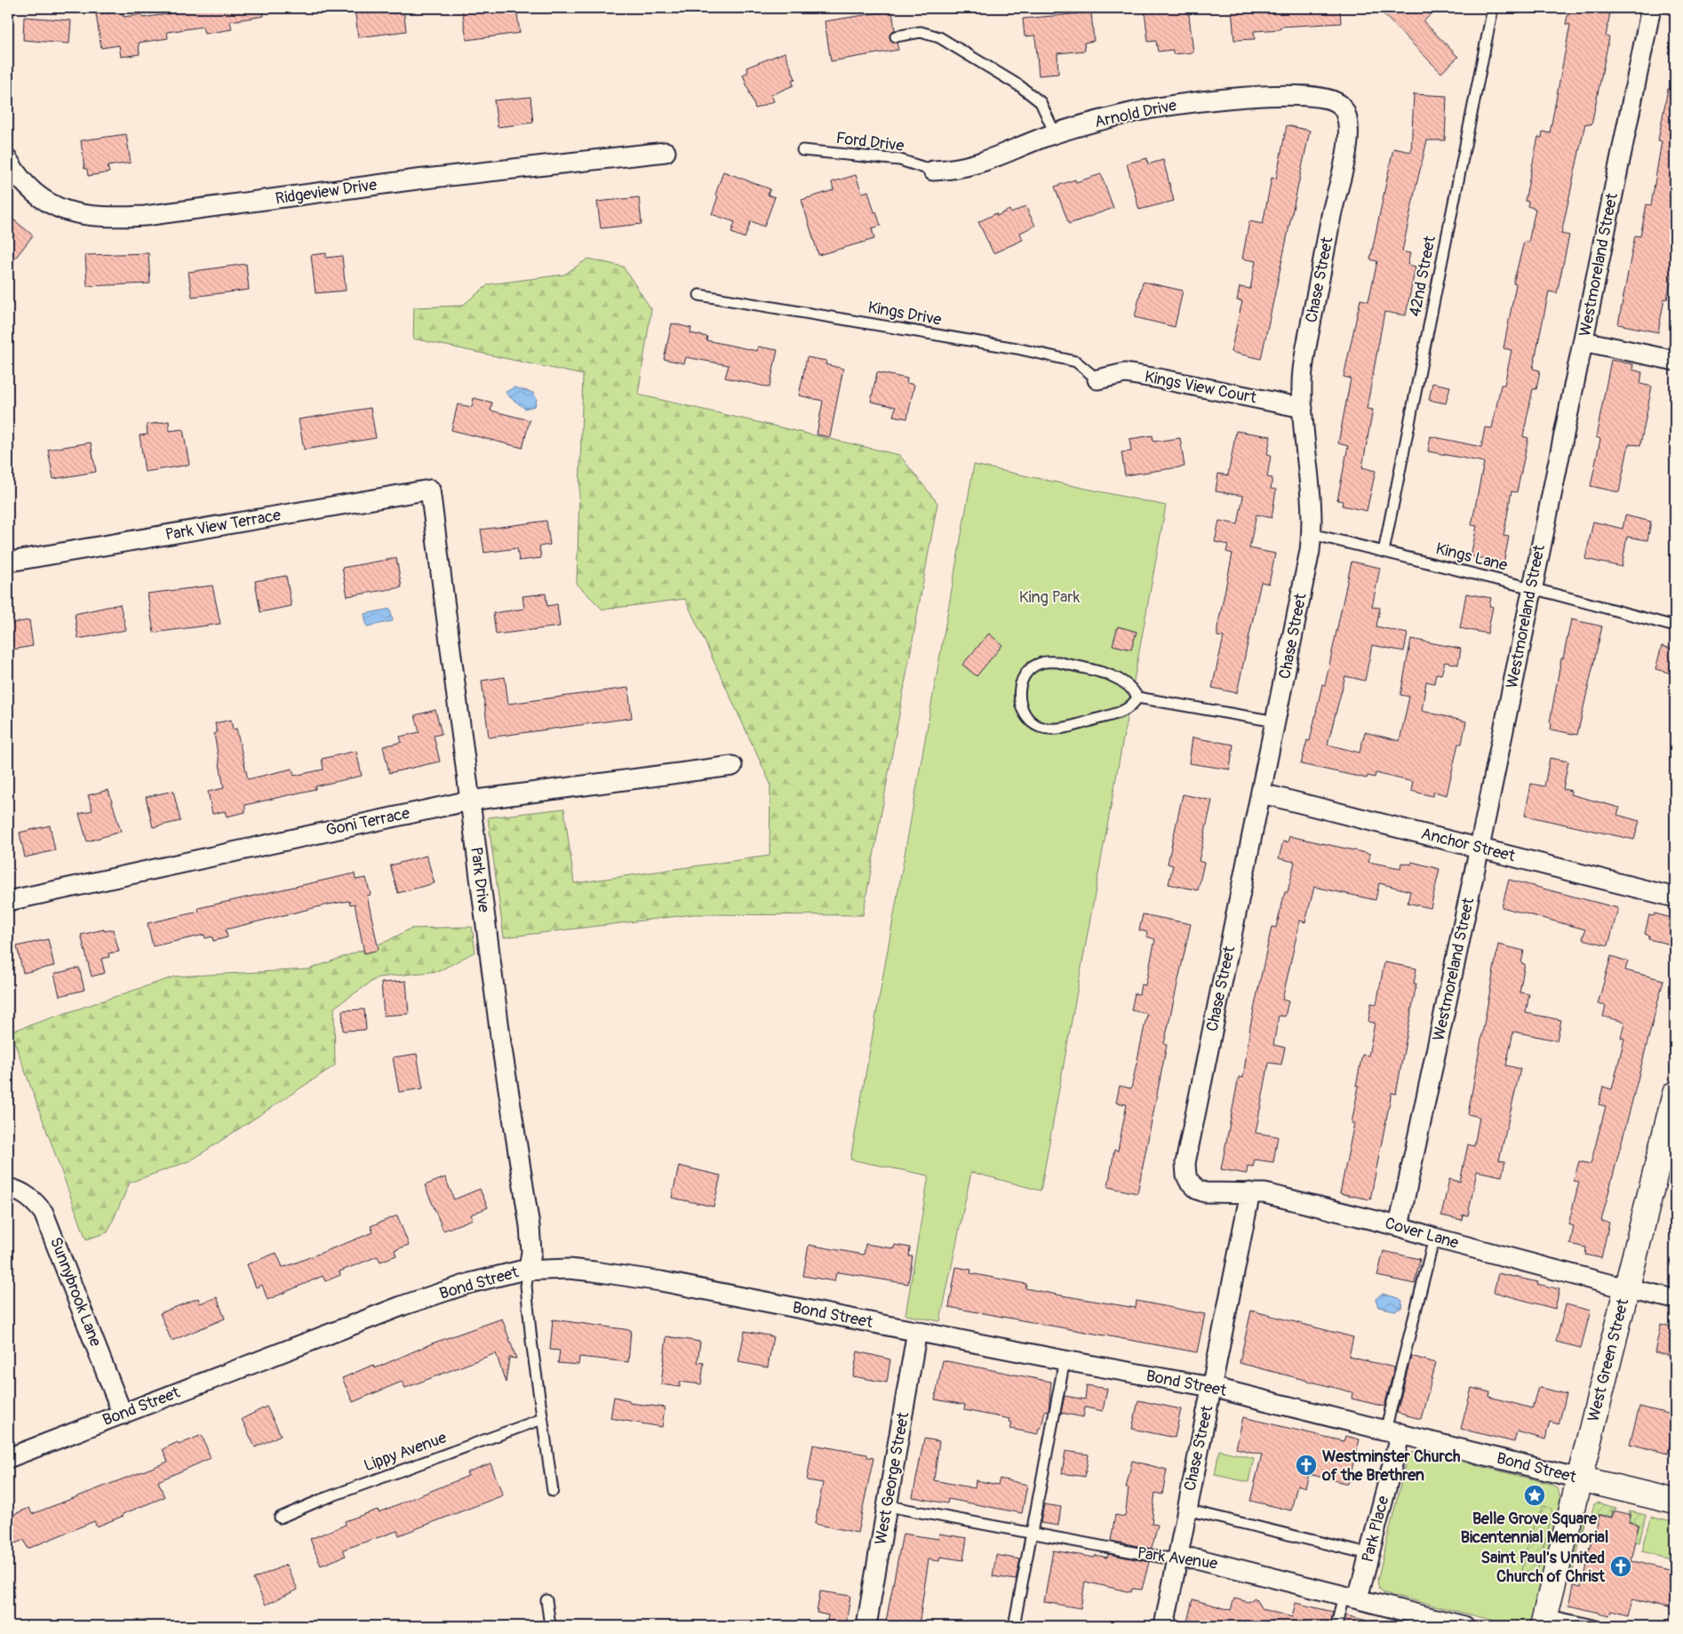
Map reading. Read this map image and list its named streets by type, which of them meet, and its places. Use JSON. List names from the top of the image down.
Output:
{
  "streets": {
    "street": [
      "Arnold Drive",
      "Ridgeview Drive",
      "Westmoreland Street",
      "Chase Street",
      "Kings View Court",
      "Park View Terrace",
      "Goni Terrace",
      "Anchor Street",
      "Park Drive",
      "Cover Lane",
      "Bond Street",
      "Sunnybrook Lane",
      "West Green Street",
      "West George Street",
      "Park Place",
      "Park Avenue"
    ],
    "lane": [
      "Ford Drive",
      "42nd Street",
      "Kings Drive",
      "Kings Lane",
      "Lippy Avenue"
    ]
  },
  "crossings": [
    ["Arnold Drive", "Ford Drive"],
    ["Arnold Drive", "Chase Street"],
    ["Westmoreland Street", "Kings Lane"],
    ["Westmoreland Street", "Anchor Street"],
    ["Westmoreland Street", "Cover Lane"],
    ["42nd Street", "Kings Lane"],
    ["Chase Street", "Kings View Court"],
    ["Chase Street", "Kings Lane"],
    ["Chase Street", "Anchor Street"],
    ["Chase Street", "Cover Lane"],
    ["Chase Street", "Bond Street"],
    ["Chase Street", "Park Avenue"],
    ["Kings Drive", "Kings View Court"],
    ["Park View Terrace", "Park Drive"],
    ["Goni Terrace", "Park Drive"],
    ["Park Drive", "Bond Street"],
    ["Cover Lane", "West Green Street"],
    ["Bond Street", "Sunnybrook Lane"],
    ["Bond Street", "West Green Street"],
    ["Bond Street", "West George Street"],
    ["Bond Street", "Park Place"],
    ["West George Street", "Park Avenue"],
    ["Park Place", "Park Avenue"]
  ],
  "parks": ["King Park"],
  "places": {
    "church": ["Westminster Church of the Brethren", "Saint Paul's United Church of Christ"],
    "place": ["Belle Grove Square Bicentennial Memorial"]
  }
}
